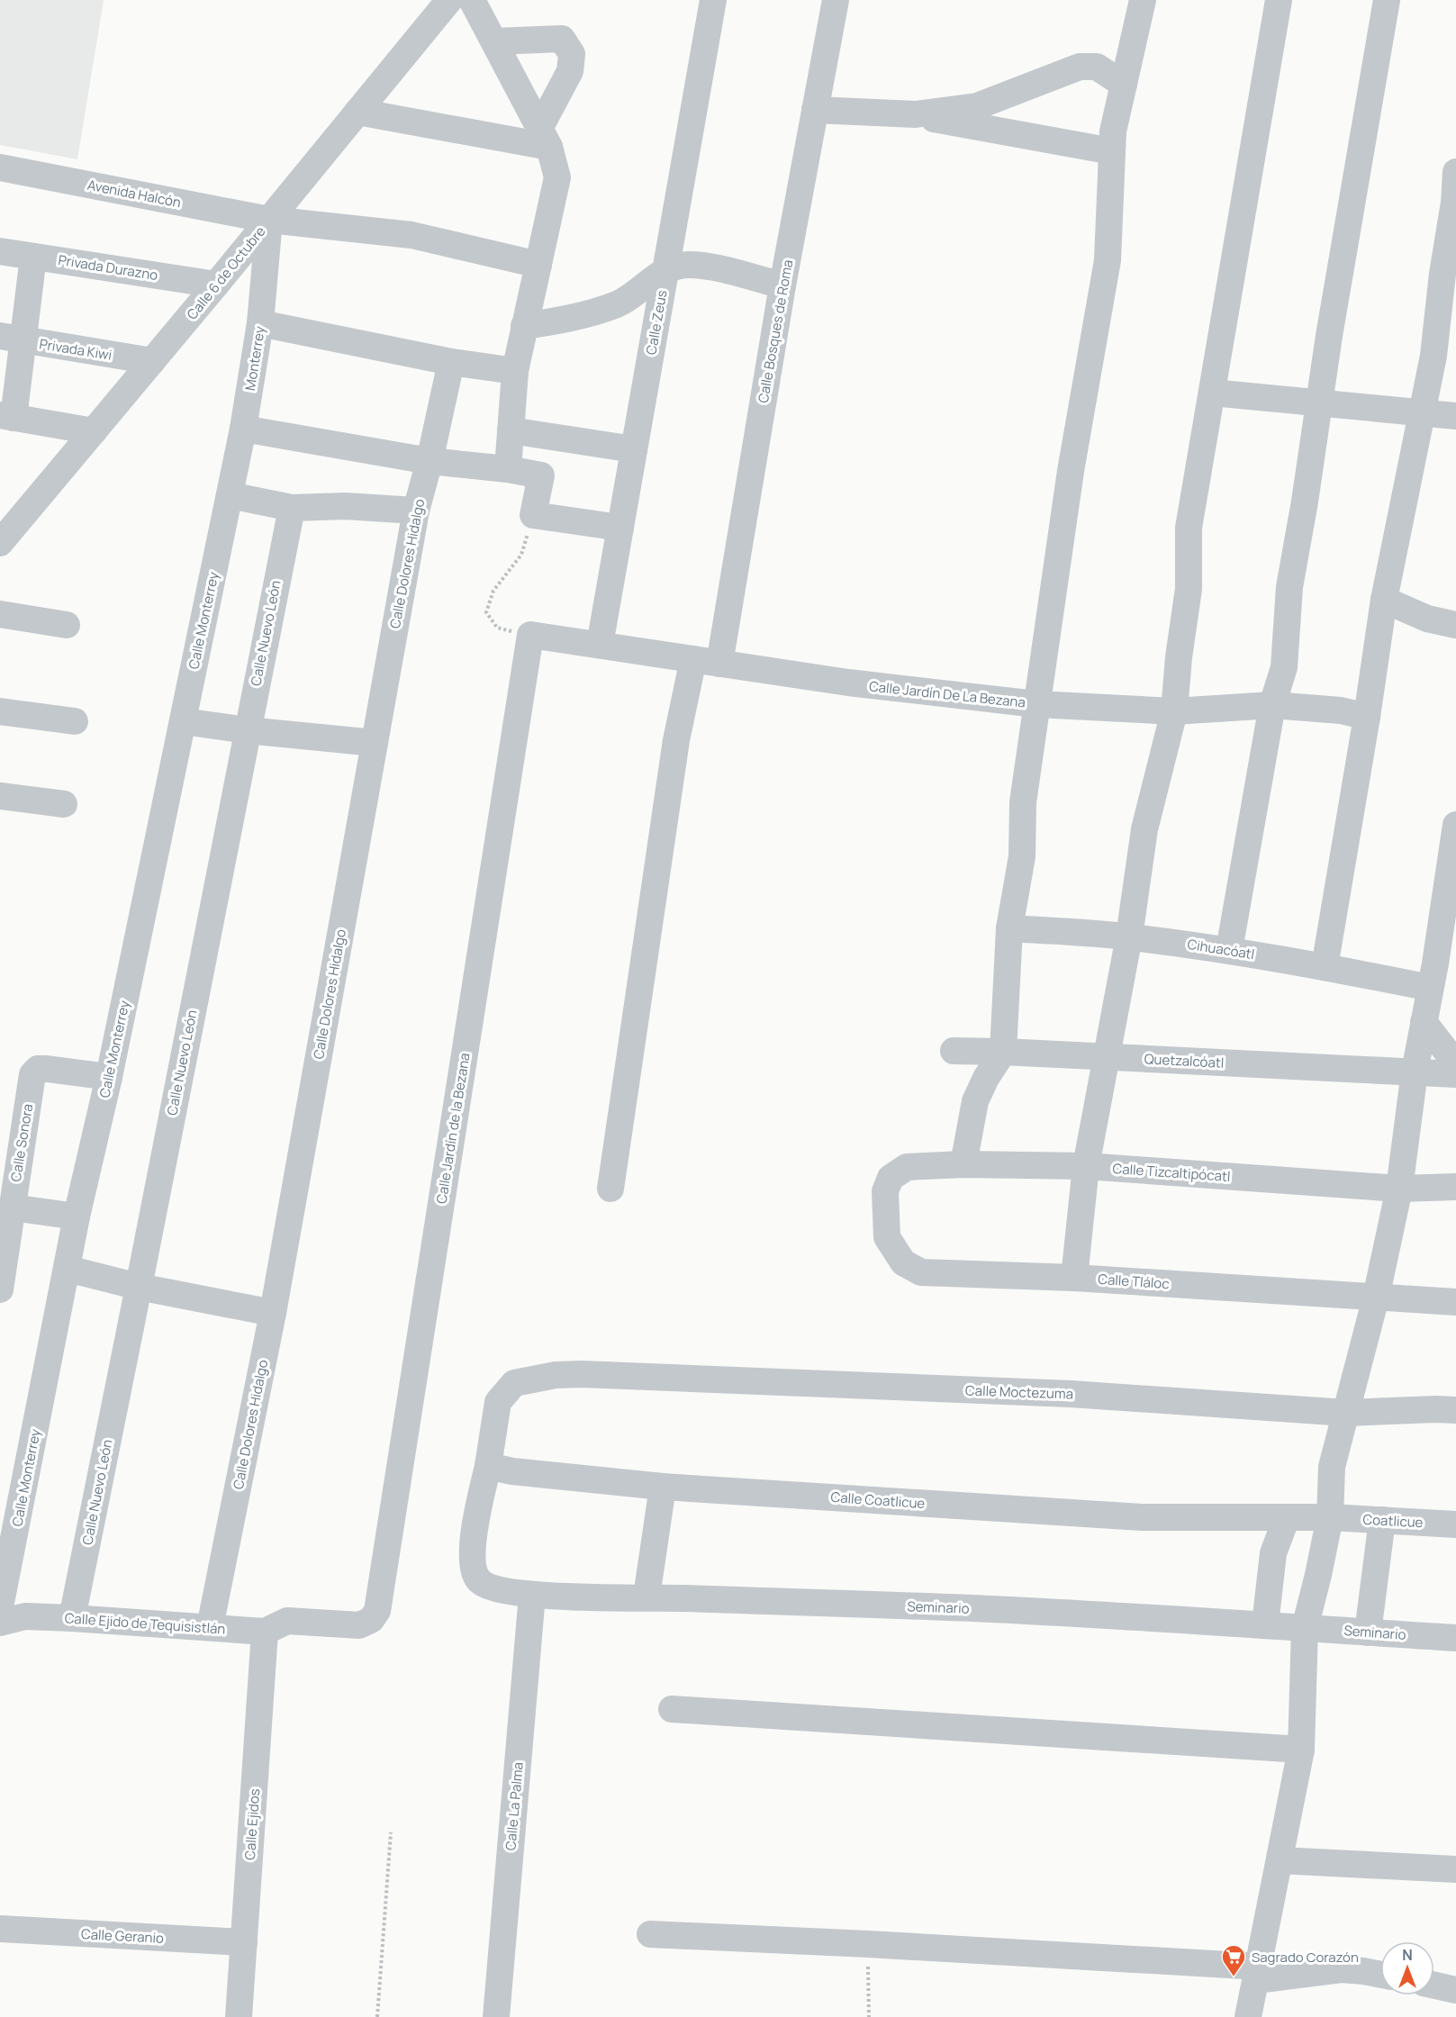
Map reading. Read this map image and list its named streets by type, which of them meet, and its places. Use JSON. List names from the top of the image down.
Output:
{
  "streets": {
    "street": [
      "Avenida Halcón",
      "Privada Durazno",
      "Calle 6 de Octubre",
      "Calle Zeus",
      "Calle Bosques de Roma",
      "Privada Kiwi",
      "Monterrey",
      "Calle Dolores Hidalgo",
      "Calle Monterrey",
      "Calle Nuevo León",
      "Calle Jardín De La Bezana",
      "Cihuacóatl",
      "Quetzalcóatl",
      "Calle Jardín de la Bezana",
      "Calle Sonora",
      "Calle Tizcaltipócatl",
      "Calle Tláloc",
      "Calle Moctezuma",
      "Calle Coatlicue",
      "Coatlicue",
      "Seminario",
      "Calle Ejido de Tequisistlán",
      "Calle La Palma",
      "Calle Ejidos",
      "Calle Geranio"
    ]
  },
  "crossings": [
    ["Avenida Halcón", "Calle 6 de Octubre"],
    ["Avenida Halcón", "Monterrey"],
    ["Privada Durazno", "Calle 6 de Octubre"],
    ["Calle 6 de Octubre", "Privada Kiwi"],
    ["Calle 6 de Octubre", "Monterrey"],
    ["Calle Zeus", "Calle Jardín De La Bezana"],
    ["Calle Bosques de Roma", "Calle Jardín De La Bezana"],
    ["Monterrey", "Calle Monterrey"],
    ["Calle Dolores Hidalgo", "Calle Ejido de Tequisistlán"],
    ["Calle Monterrey", "Calle Sonora"],
    ["Calle Monterrey", "Calle Ejido de Tequisistlán"],
    ["Calle Nuevo León", "Calle Ejido de Tequisistlán"],
    ["Calle Jardín De La Bezana", "Calle Jardín de la Bezana"],
    ["Calle Jardín de la Bezana", "Calle Ejido de Tequisistlán"],
    ["Calle Jardín de la Bezana", "Calle Ejidos"],
    ["Calle Tizcaltipócatl", "Calle Tláloc"],
    ["Calle Moctezuma", "Calle Coatlicue"],
    ["Calle Moctezuma", "Seminario"],
    ["Calle Coatlicue", "Coatlicue"],
    ["Calle Coatlicue", "Seminario"],
    ["Seminario", "Calle La Palma"],
    ["Calle Ejido de Tequisistlán", "Calle Ejidos"],
    ["Calle Ejidos", "Calle Geranio"]
  ],
  "places": {
    "supermarket": ["Sagrado Corazón"]
  },
  "north": "top"
}
